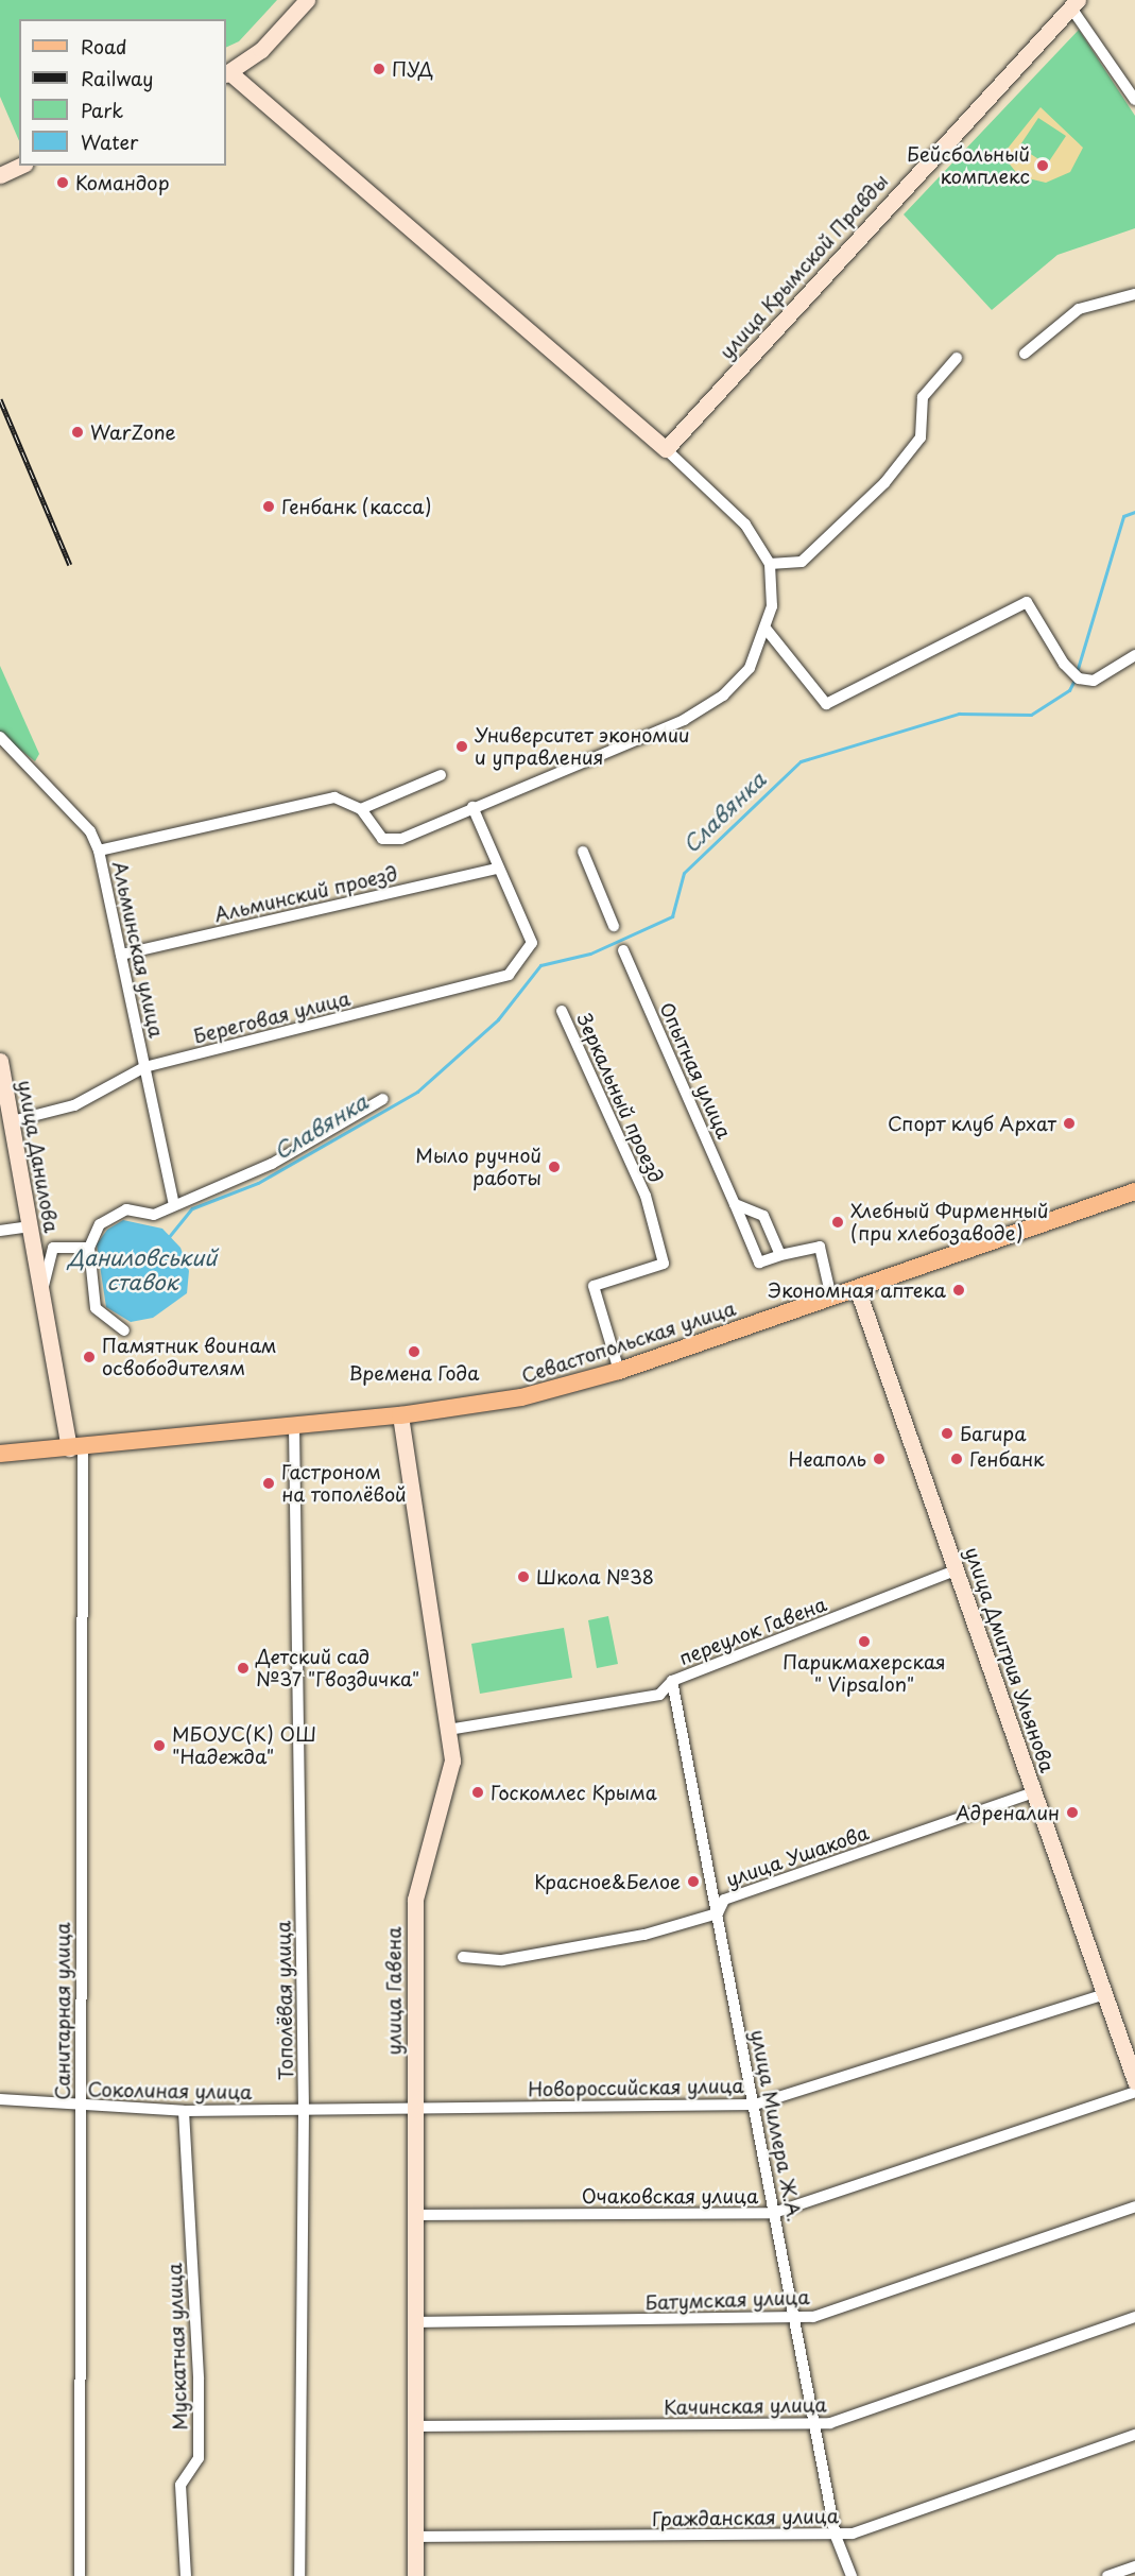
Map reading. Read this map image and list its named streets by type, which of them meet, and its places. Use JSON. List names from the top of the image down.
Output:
{
  "streets": {
    "main road": ["Севастопольская улица"],
    "street": [
      "улица Крымской Правды",
      "Альминский проезд",
      "Альминская улица",
      "Береговая улица",
      "Опытная улица",
      "Зеркальный проезд",
      "улица Данилова",
      "переулок Гавена",
      "улица Дмитрия Ульянова",
      "улица Ушакова",
      "улица Гавена",
      "Тополёвая улица",
      "Санитарная улица",
      "Новороссийская улица",
      "Соколиная улица",
      "улица Миллера Ж.А.",
      "Очаковская улица",
      "Батумская улица",
      "Мускатная улица",
      "Качинская улица",
      "Гражданская улица"
    ]
  },
  "crossings": [
    ["Альминский проезд", "Альминская улица"],
    ["Альминский проезд", "Береговая улица"],
    ["Альминская улица", "Береговая улица"],
    ["Береговая улица", "улица Данилова"],
    ["Опытная улица", "Севастопольская улица"],
    ["Зеркальный проезд", "Севастопольская улица"],
    ["улица Данилова", "Севастопольская улица"],
    ["улица Данилова", "Санитарная улица"],
    ["Севастопольская улица", "улица Дмитрия Ульянова"],
    ["Севастопольская улица", "улица Гавена"],
    ["Севастопольская улица", "Тополёвая улица"],
    ["Севастопольская улица", "Санитарная улица"],
    ["переулок Гавена", "улица Дмитрия Ульянова"],
    ["переулок Гавена", "улица Гавена"],
    ["переулок Гавена", "улица Миллера Ж.А."],
    ["улица Дмитрия Ульянова", "улица Ушакова"],
    ["улица Дмитрия Ульянова", "Новороссийская улица"],
    ["улица Ушакова", "улица Миллера Ж.А."],
    ["улица Гавена", "Новороссийская улица"],
    ["улица Гавена", "Очаковская улица"],
    ["улица Гавена", "Батумская улица"],
    ["улица Гавена", "Качинская улица"],
    ["улица Гавена", "Гражданская улица"],
    ["Тополёвая улица", "Новороссийская улица"],
    ["Тополёвая улица", "Соколиная улица"],
    ["Санитарная улица", "Соколиная улица"],
    ["Новороссийская улица", "Соколиная улица"],
    ["Новороссийская улица", "улица Миллера Ж.А."],
    ["Соколиная улица", "Мускатная улица"],
    ["улица Миллера Ж.А.", "Очаковская улица"],
    ["улица Миллера Ж.А.", "Батумская улица"],
    ["улица Миллера Ж.А.", "Качинская улица"],
    ["улица Миллера Ж.А.", "Гражданская улица"]
  ],
  "water": ["Славянка", "Даниловський ставок"],
  "places": [
    "ПУД",
    "Бейсбольный комплекс",
    "Командор",
    "WarZone",
    "Генбанк (касса)",
    "Университет экономии и управления",
    "Спорт клуб Архат",
    "Мыло ручной работы",
    "Хлебный Фирменный (при хлебозаводе)",
    "Экономная аптека",
    "Времена Года",
    "Памятник воинам освободителям",
    "Багира",
    "Неаполь",
    "Генбанк",
    "Гастроном на тополёвой",
    "Школа №38",
    "Парикмахерская \" Vipsalon\"",
    "Детский сад №37 \"Гвоздичка\"",
    "МБОУС(К) ОШ \"Надежда\"",
    "Госкомлес Крыма",
    "Адреналин",
    "Красное&Белое"
  ],
  "legend": [
    "Road",
    "Railway",
    "Park",
    "Water"
  ]
}
